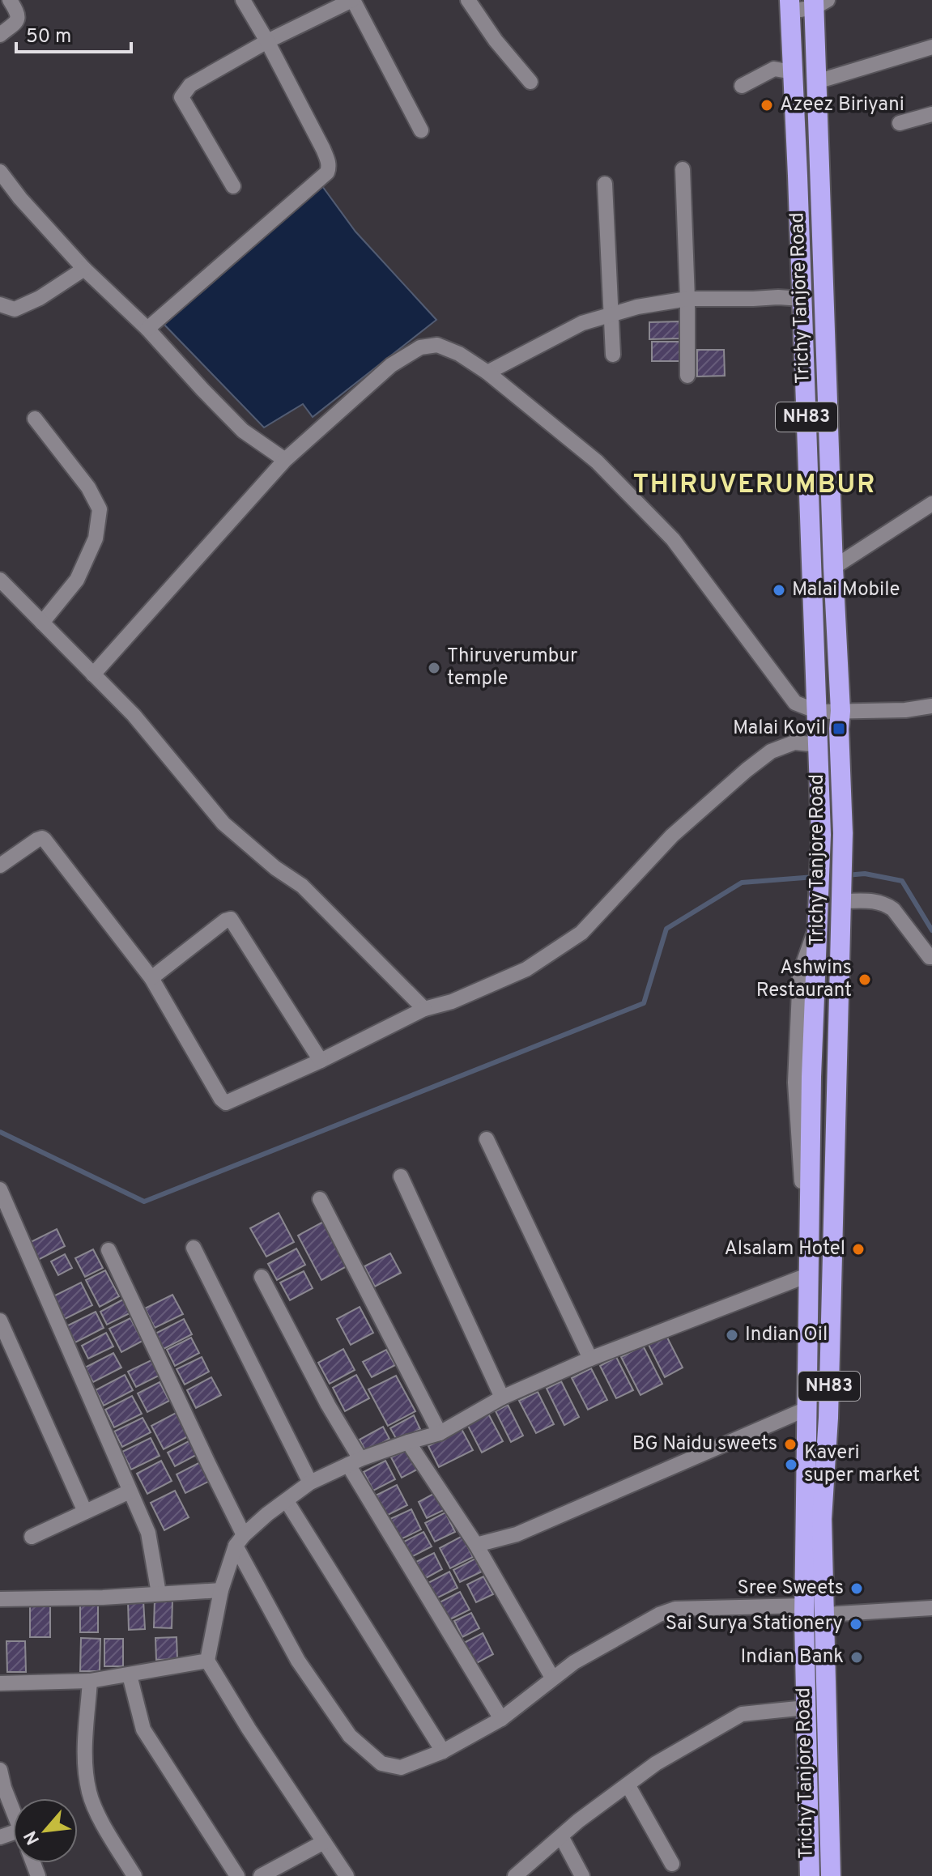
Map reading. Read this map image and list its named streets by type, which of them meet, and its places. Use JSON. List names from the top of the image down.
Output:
{
  "streets": {
    "highway": ["Trichy Tanjore Road", "NH83"]
  },
  "districts": ["THIRUVERUMBUR"],
  "places": {
    "other": [
      "Azeez Biriyani",
      "Malai Mobile",
      "Thiruverumbur temple",
      "Ashwins Restaurant",
      "Alsalam Hotel",
      "Indian Oil",
      "BG Naidu sweets",
      "Kaveri super market",
      "Sree Sweets",
      "Sai Surya Stationery",
      "Indian Bank"
    ],
    "transit": ["Malai Kovil"]
  },
  "scale_bar": "50 m",
  "north": "bottom left"
}
